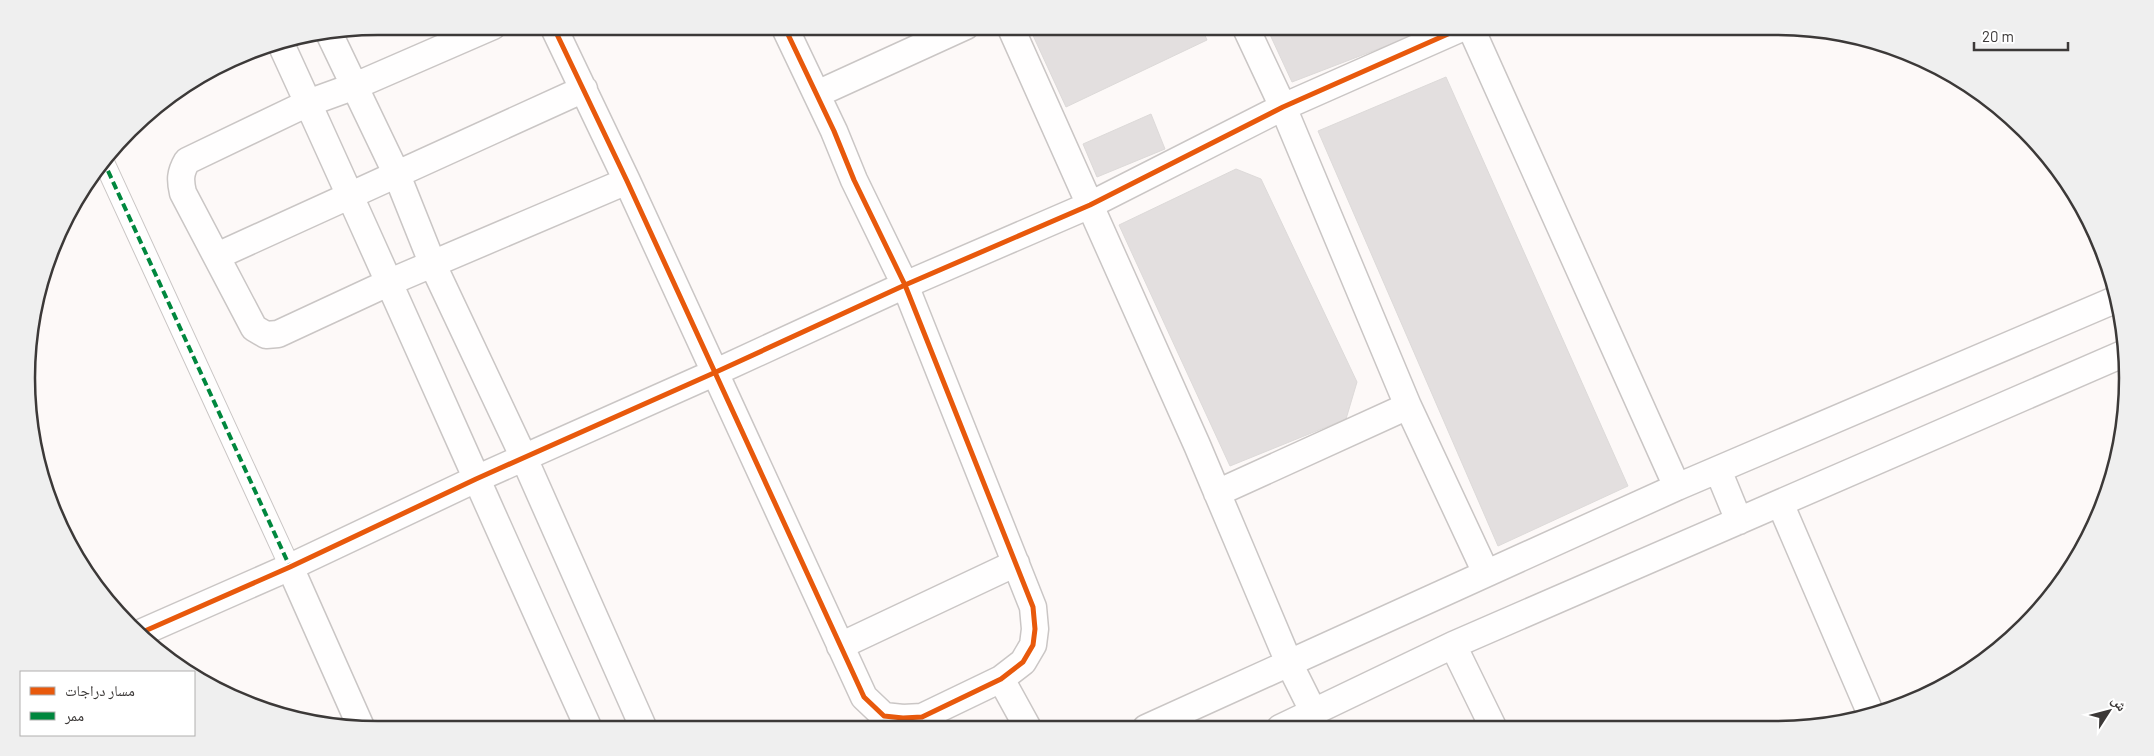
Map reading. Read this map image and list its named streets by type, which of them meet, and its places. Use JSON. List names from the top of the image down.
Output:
{
  "legend": ["مسار دراجات", "ممر"],
  "scale_bar": "20 m",
  "north": "top right"
}
